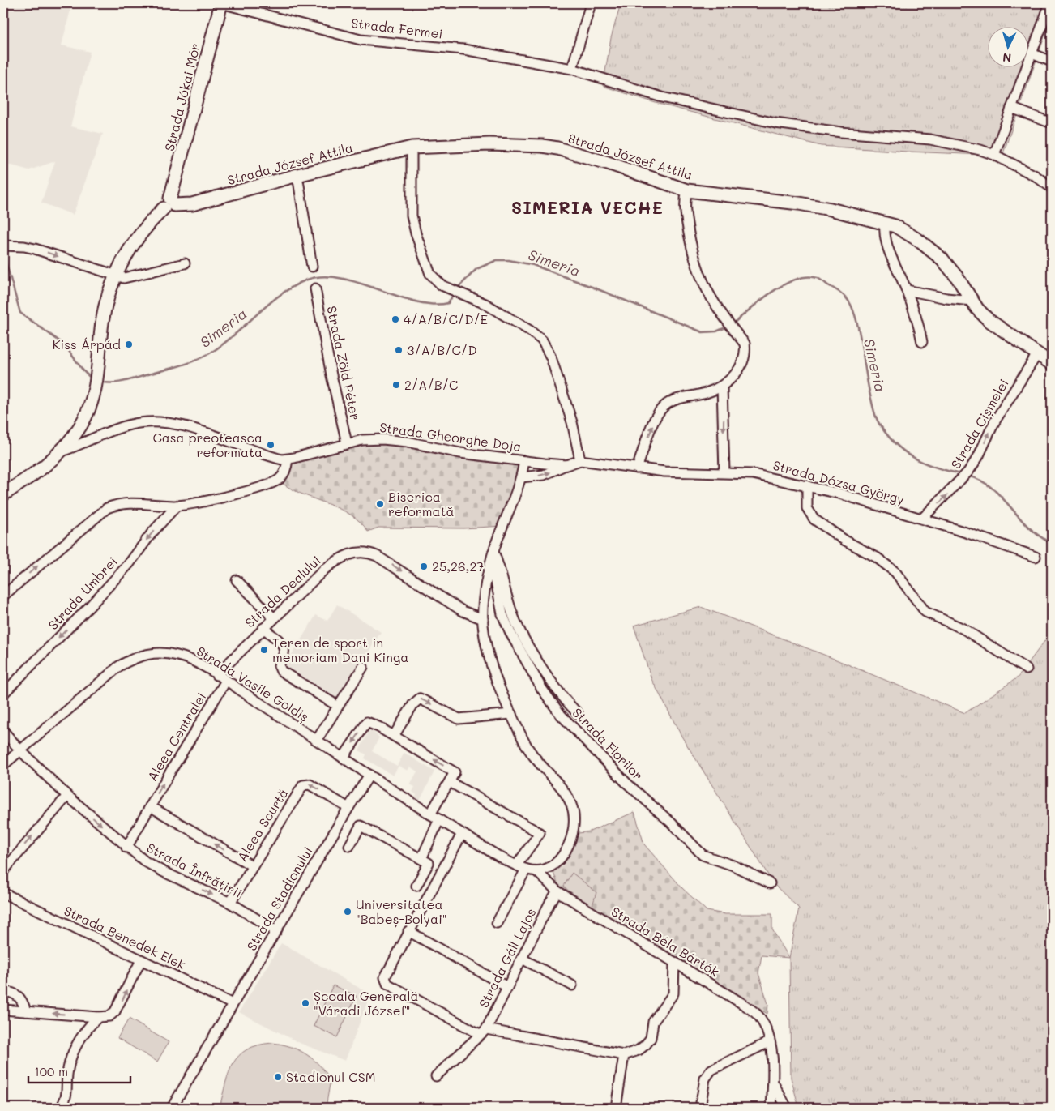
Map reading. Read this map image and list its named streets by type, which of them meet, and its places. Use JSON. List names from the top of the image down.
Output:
{
  "streets": {
    "main road": ["Strada Jókai Mór", "Strada József Attila"],
    "street": [
      "Strada Fermei",
      "Strada Zöld Péter",
      "Strada Cișmelei",
      "Strada Gheorghe Doja",
      "Strada Dózsa György",
      "Strada Dealului",
      "Strada Umbrei",
      "Strada Vasile Goldiș",
      "Aleea Centralei",
      "Strada Florilor",
      "Aleea Scurtă",
      "Strada Înfrățirii",
      "Strada Stadionului",
      "Strada Benedek Elek",
      "Strada Béla Bártók",
      "Strada Gáll Lajos"
    ]
  },
  "crossings": [
    ["Strada Fermei", "Strada Jókai Mór"],
    ["Strada Jókai Mór", "Strada József Attila"],
    ["Strada József Attila", "Strada Cișmelei"],
    ["Strada Zöld Péter", "Strada Gheorghe Doja"],
    ["Strada Cișmelei", "Strada Dózsa György"],
    ["Strada Gheorghe Doja", "Strada Dózsa György"],
    ["Strada Dealului", "Strada Vasile Goldiș"],
    ["Strada Vasile Goldiș", "Aleea Centralei"],
    ["Strada Vasile Goldiș", "Strada Înfrățirii"],
    ["Strada Vasile Goldiș", "Strada Stadionului"],
    ["Aleea Centralei", "Strada Înfrățirii"],
    ["Aleea Scurtă", "Strada Înfrățirii"],
    ["Aleea Scurtă", "Strada Stadionului"],
    ["Strada Înfrățirii", "Strada Stadionului"],
    ["Strada Stadionului", "Strada Benedek Elek"],
    ["Strada Béla Bártók", "Strada Gáll Lajos"]
  ],
  "one_way": [
    "Strada Cișmelei",
    "Strada Dealului",
    "Strada Umbrei",
    "Aleea Centralei"
  ],
  "districts": ["SIMERIA VECHE"],
  "water": ["Simeria"],
  "places": [
    "4/A/B/C/D/E",
    "Kiss Árpád",
    "3/A/B/C/D",
    "2/A/B/C",
    "Casa preoteasca reformata",
    "Biserica reformată",
    "25,26,27",
    "Teren de sport in memoriam Dani Kinga",
    "Universitatea \"Babeș-Bolyai\"",
    "Școala Generală \"Váradi József\"",
    "Stadionul CSM"
  ],
  "scale_bar": "100 m",
  "north": "bottom"
}
